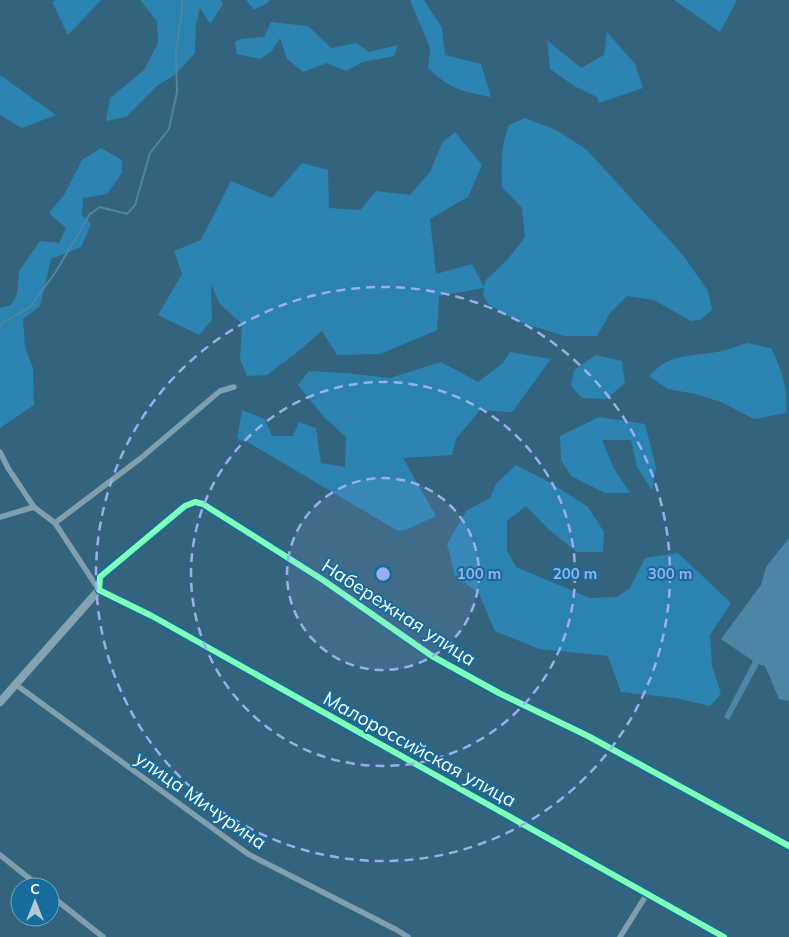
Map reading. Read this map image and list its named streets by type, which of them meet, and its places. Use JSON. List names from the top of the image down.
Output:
{
  "streets": {
    "street": ["Набережная улица", "Малороссийская улица", "улица Мичурина"]
  },
  "crossings": [
    ["Набережная улица", "Малороссийская улица"]
  ],
  "north": "top",
  "rings": ["100 m", "200 m", "300 m"]
}
